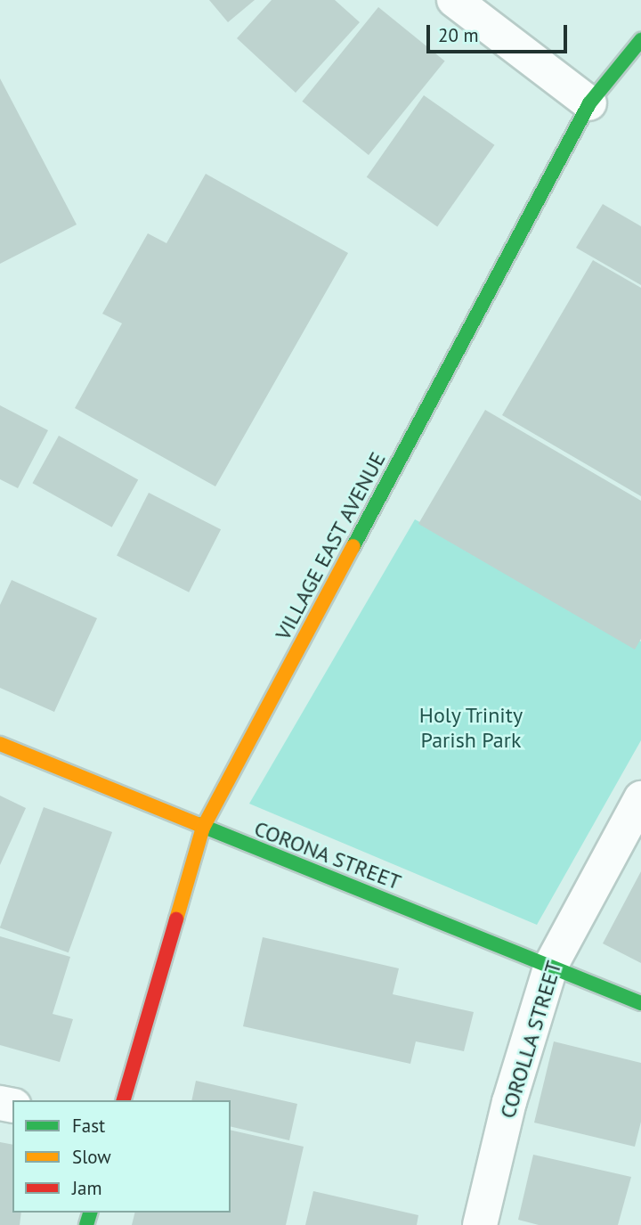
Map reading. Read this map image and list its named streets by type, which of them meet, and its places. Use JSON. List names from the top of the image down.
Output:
{
  "streets": {
    "street": ["VILLAGE EAST AVENUE", "CORONA STREET", "COROLLA STREET"]
  },
  "crossings": [
    ["VILLAGE EAST AVENUE", "CORONA STREET"],
    ["CORONA STREET", "COROLLA STREET"]
  ],
  "parks": ["Holy Trinity Parish Park"],
  "legend": ["Fast", "Slow", "Jam"],
  "scale_bar": "20 m"
}
